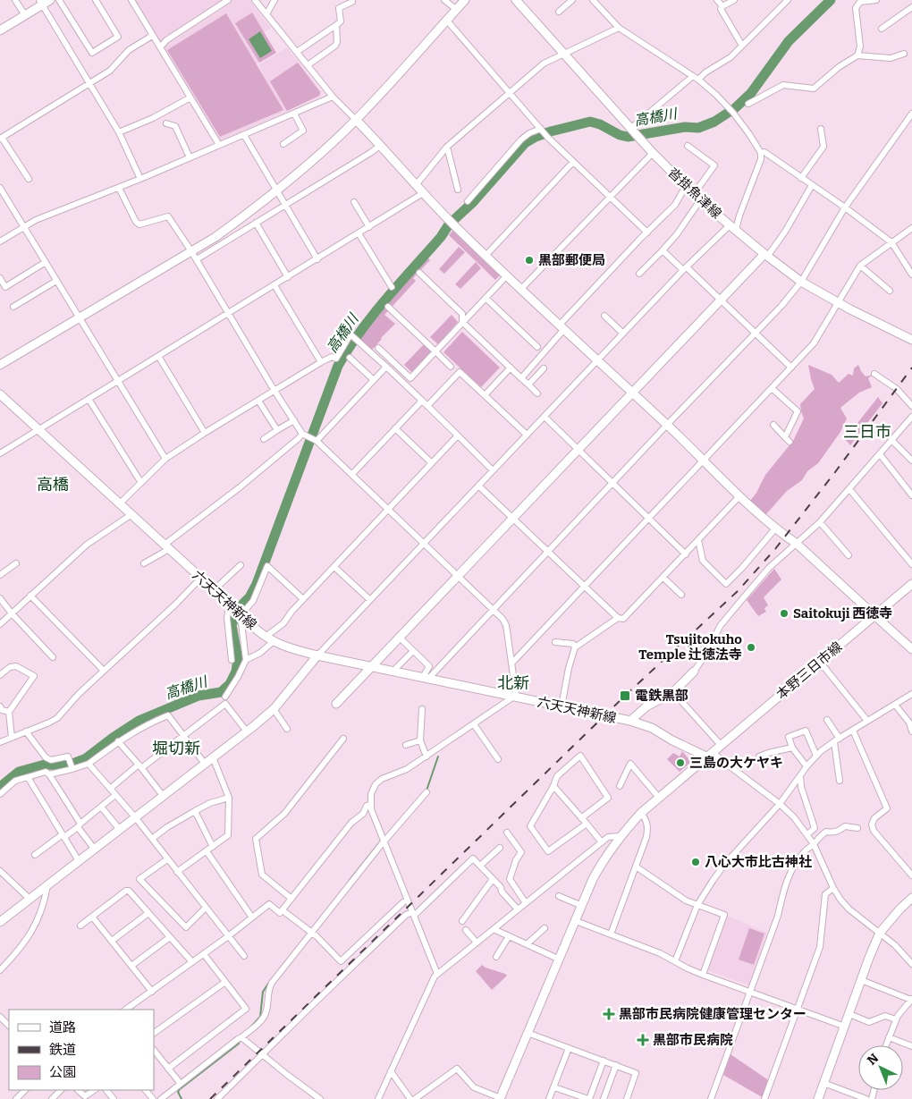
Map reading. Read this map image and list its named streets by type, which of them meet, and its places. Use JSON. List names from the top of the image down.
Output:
{
  "streets": {
    "street": ["沓掛魚津線", "六天天神新線", "本野三日市線"]
  },
  "crossings": [
    ["六天天神新線", "本野三日市線"]
  ],
  "districts": [
    "三日市",
    "高橋",
    "北新",
    "堀切新"
  ],
  "water": ["高橋川"],
  "places": {
    "other": [
      "黒部郵便局",
      "Saitokuji 西徳寺",
      "Tsujitokuho Temple 辻徳法寺",
      "三島の大ケヤキ",
      "八心大市比古神社"
    ],
    "transit": ["電鉄黒部"],
    "health": ["黒部市民病院健康管理センター", "黒部市民病院"]
  },
  "legend": ["道路", "鉄道", "公園"],
  "north": "top left"
}
